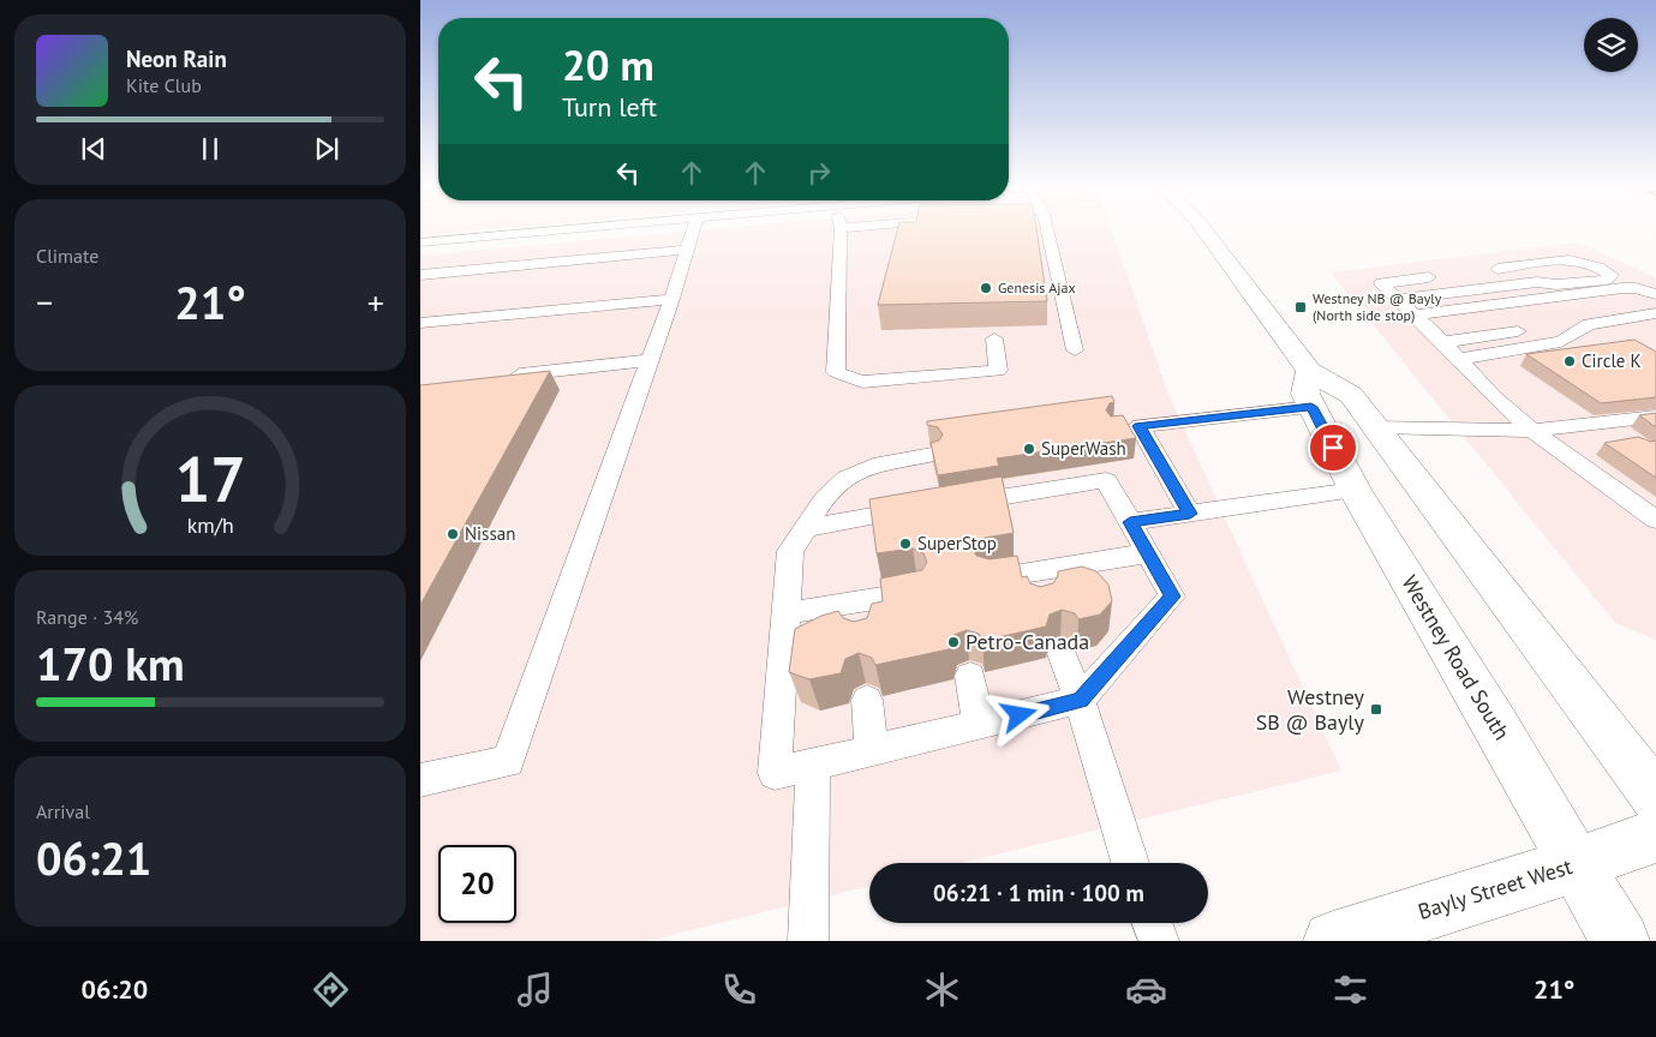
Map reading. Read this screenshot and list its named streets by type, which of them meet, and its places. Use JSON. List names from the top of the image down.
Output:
{
  "streets": {
    "main road": ["Westney Road South", "Bayly Street West"]
  },
  "crossings": [
    ["Westney Road South", "Bayly Street West"]
  ],
  "places": {
    "other": [
      "Genesis Ajax",
      "Circle K",
      "SuperWash",
      "Nissan",
      "SuperStop",
      "Petro-Canada"
    ],
    "transit": ["Westney NB @ Bayly (North side stop)", "Westney SB @ Bayly"]
  },
  "page": {
    "turn": ["20 m", "Turn left"],
    "song": ["Neon Rain", "Kite Club"],
    "tile": [
      "Climate",
      ["Range · 34%", "170 km"],
      ["Arrival", "06:21"]
    ],
    "heat": ["−", "21°", "+"],
    "limit": "20",
    "trip": "06:21 · 1 min · 100 m",
    "tabs": ["06:20", "21°"],
    "gauge": ["17", "km/h"]
  }
}
